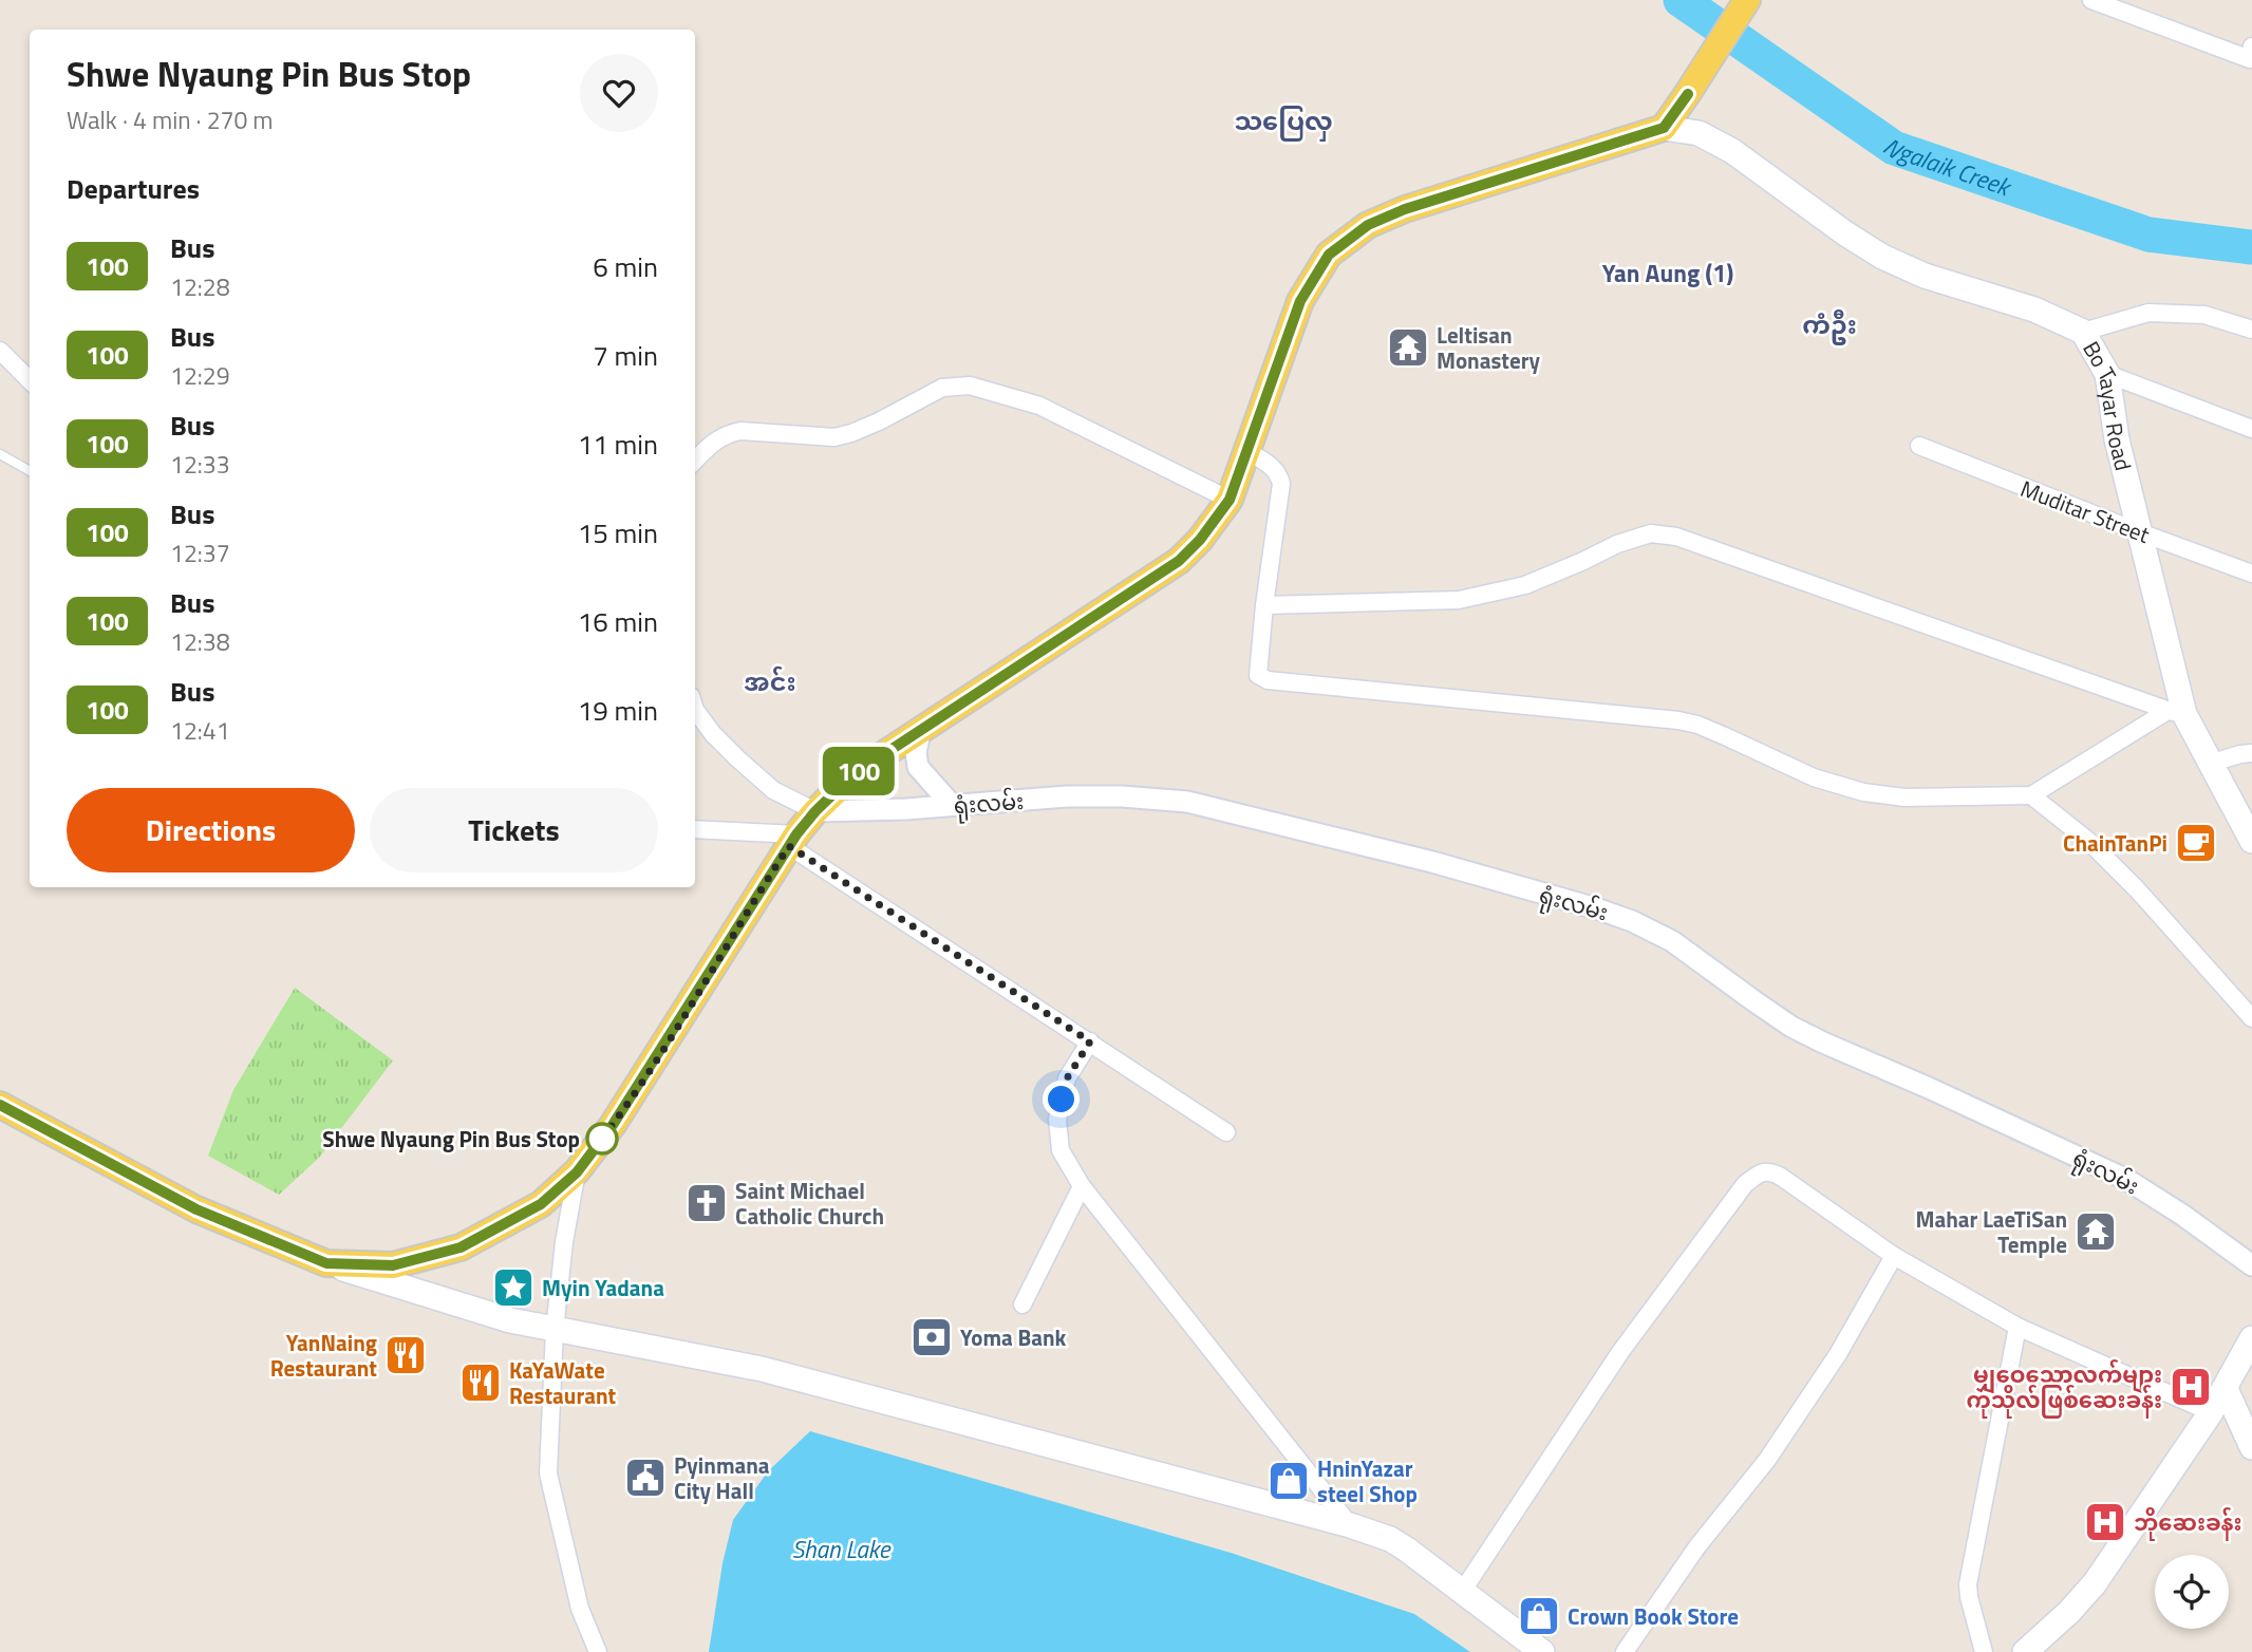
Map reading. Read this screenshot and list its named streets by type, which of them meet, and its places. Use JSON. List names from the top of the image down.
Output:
{
  "streets": {
    "main road": ["Bo Tayar Road"],
    "street": ["Muditar Street", "ရုံးလမ်း"]
  },
  "crossings": [
    ["Bo Tayar Road", "Muditar Street"]
  ],
  "districts": [
    "သပြေလှ",
    "Yan Aung (1)",
    "ကံဦး",
    "အင်း"
  ],
  "water": ["Ngalaik Creek", "Shan Lake"],
  "places": {
    "temple": ["Leltisan Monastery", "Mahar LaeTiSan Temple"],
    "cafe": ["ChainTanPi"],
    "other": ["Shwe Nyaung Pin Bus Stop"],
    "church": ["Saint Michael Catholic Church"],
    "place": ["Myin Yadana"],
    "bank": ["Yoma Bank"],
    "restaurant": ["YanNaing Restaurant", "KaYaWate Restaurant"],
    "hospital": ["မျှဝေသောလက်များ ကုသိုလ်ဖြစ်ဆေးခန်း", "ဘိုဆေးခန်း"],
    "public building": ["Pyinmana City Hall"],
    "shop": ["HninYazar steel Shop", "Crown Book Store"]
  },
  "lines": ["bus line 100"],
  "page": {
    "on_map": "100",
    "heading": [
      ["Shwe Nyaung Pin Bus Stop", "Walk · 4 min · 270 m"],
      "Departures"
    ],
    "list": [
      {
        "mark": "100",
        "name": "Bus",
        "note": "12:28",
        "value": "6 min"
      },
      {
        "mark": "100",
        "name": "Bus",
        "note": "12:29",
        "value": "7 min"
      },
      {
        "mark": "100",
        "name": "Bus",
        "note": "12:33",
        "value": "11 min"
      },
      {
        "mark": "100",
        "name": "Bus",
        "note": "12:37",
        "value": "15 min"
      },
      {
        "mark": "100",
        "name": "Bus",
        "note": "12:38",
        "value": "16 min"
      },
      {
        "mark": "100",
        "name": "Bus",
        "note": "12:41",
        "value": "19 min"
      }
    ],
    "buttons": ["Directions", "Tickets"]
  }
}
